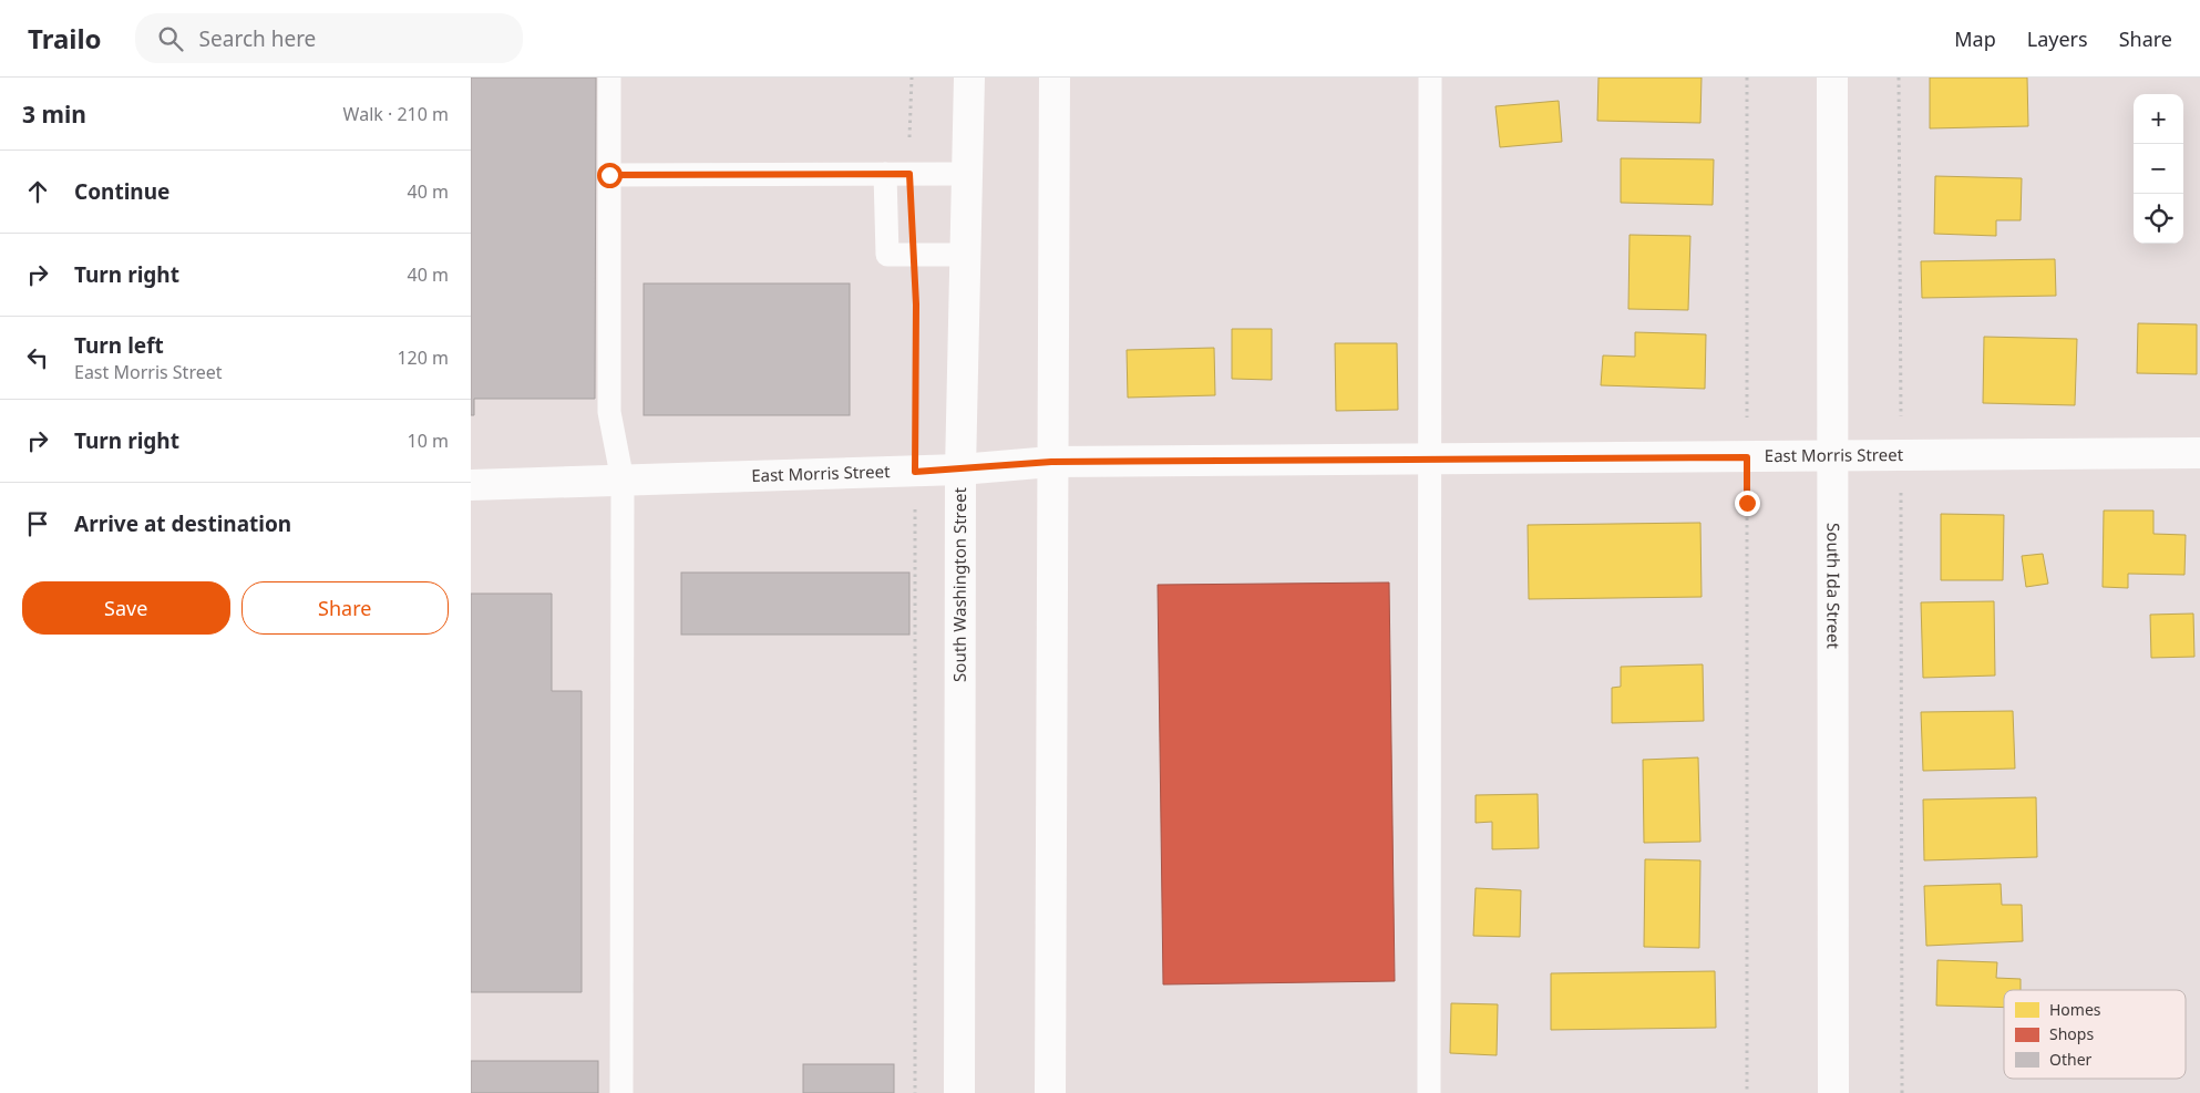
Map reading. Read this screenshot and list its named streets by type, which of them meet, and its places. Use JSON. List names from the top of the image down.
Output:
{
  "streets": {
    "street": ["East Morris Street", "South Washington Street", "South Ida Street"]
  },
  "crossings": [
    ["East Morris Street", "South Washington Street"],
    ["East Morris Street", "South Ida Street"]
  ],
  "legend": ["Homes", "Shops", "Other"],
  "page": {
    "header": "Trailo",
    "search": "Search here",
    "nav": ["Map", "Layers", "Share"],
    "heading": ["3 min", "Walk · 210 m"],
    "map_buttons": ["+", "−"],
    "list": [
      ["Continue", "40 m"],
      ["Turn right", "40 m"],
      ["Turn left", "East Morris Street", "120 m"],
      ["Turn right", "10 m"],
      "Arrive at destination"
    ],
    "buttons": ["Save", "Share"]
  }
}
